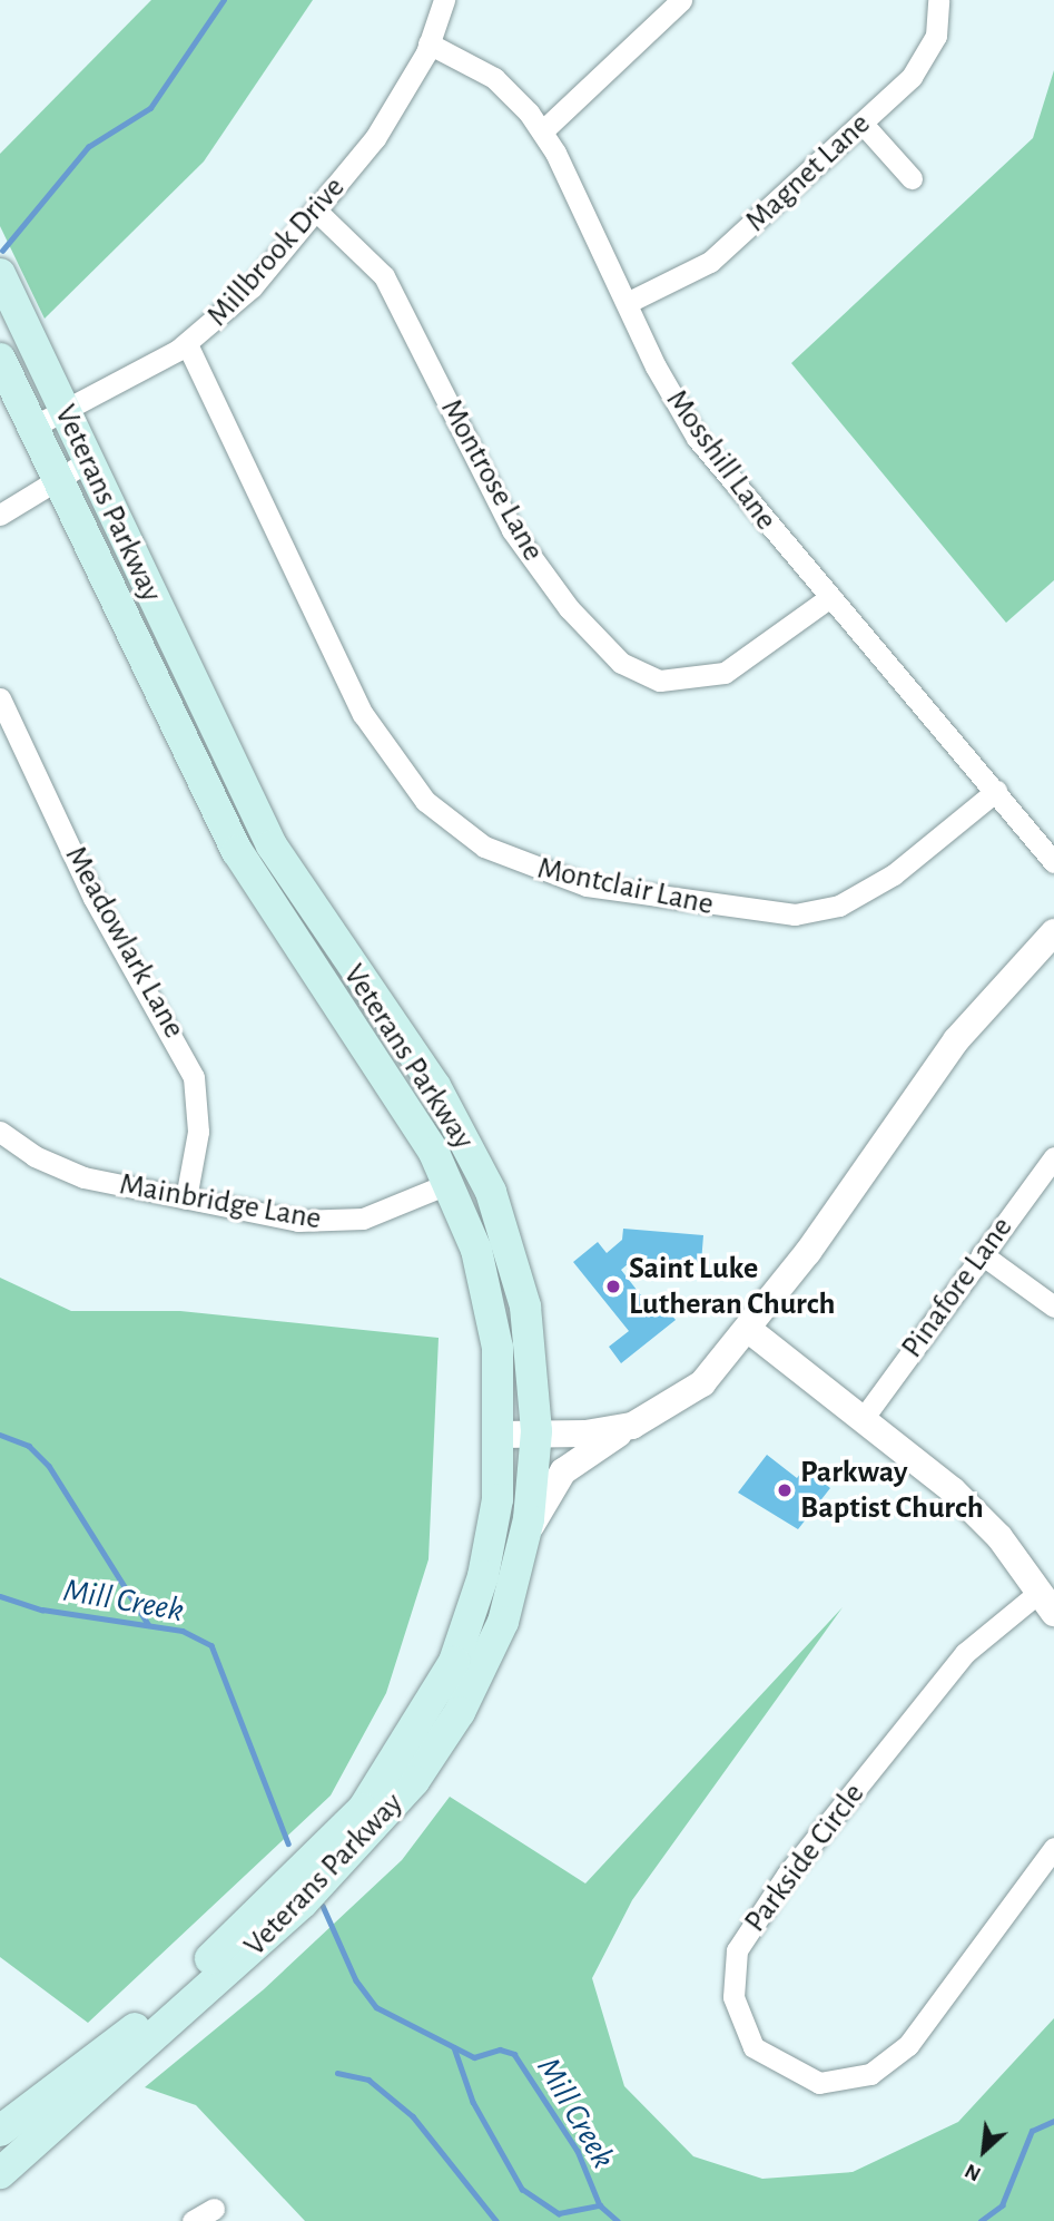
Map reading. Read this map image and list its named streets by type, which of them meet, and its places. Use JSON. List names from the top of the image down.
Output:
{
  "streets": {
    "main road": ["Veterans Parkway"],
    "street": [
      "Magnet Lane",
      "Millbrook Drive",
      "Mosshill Lane",
      "Montrose Lane",
      "Montclair Lane",
      "Meadowlark Lane",
      "Mainbridge Lane",
      "Pinafore Lane",
      "Parkside Circle"
    ]
  },
  "crossings": [
    ["Magnet Lane", "Mosshill Lane"],
    ["Millbrook Drive", "Mosshill Lane"],
    ["Millbrook Drive", "Montrose Lane"],
    ["Millbrook Drive", "Veterans Parkway"],
    ["Millbrook Drive", "Montclair Lane"],
    ["Mosshill Lane", "Montrose Lane"],
    ["Mosshill Lane", "Montclair Lane"],
    ["Veterans Parkway", "Mainbridge Lane"],
    ["Meadowlark Lane", "Mainbridge Lane"]
  ],
  "water": ["Mill Creek"],
  "places": ["Saint Luke Lutheran Church", "Parkway Baptist Church"],
  "north": "bottom left"
}
